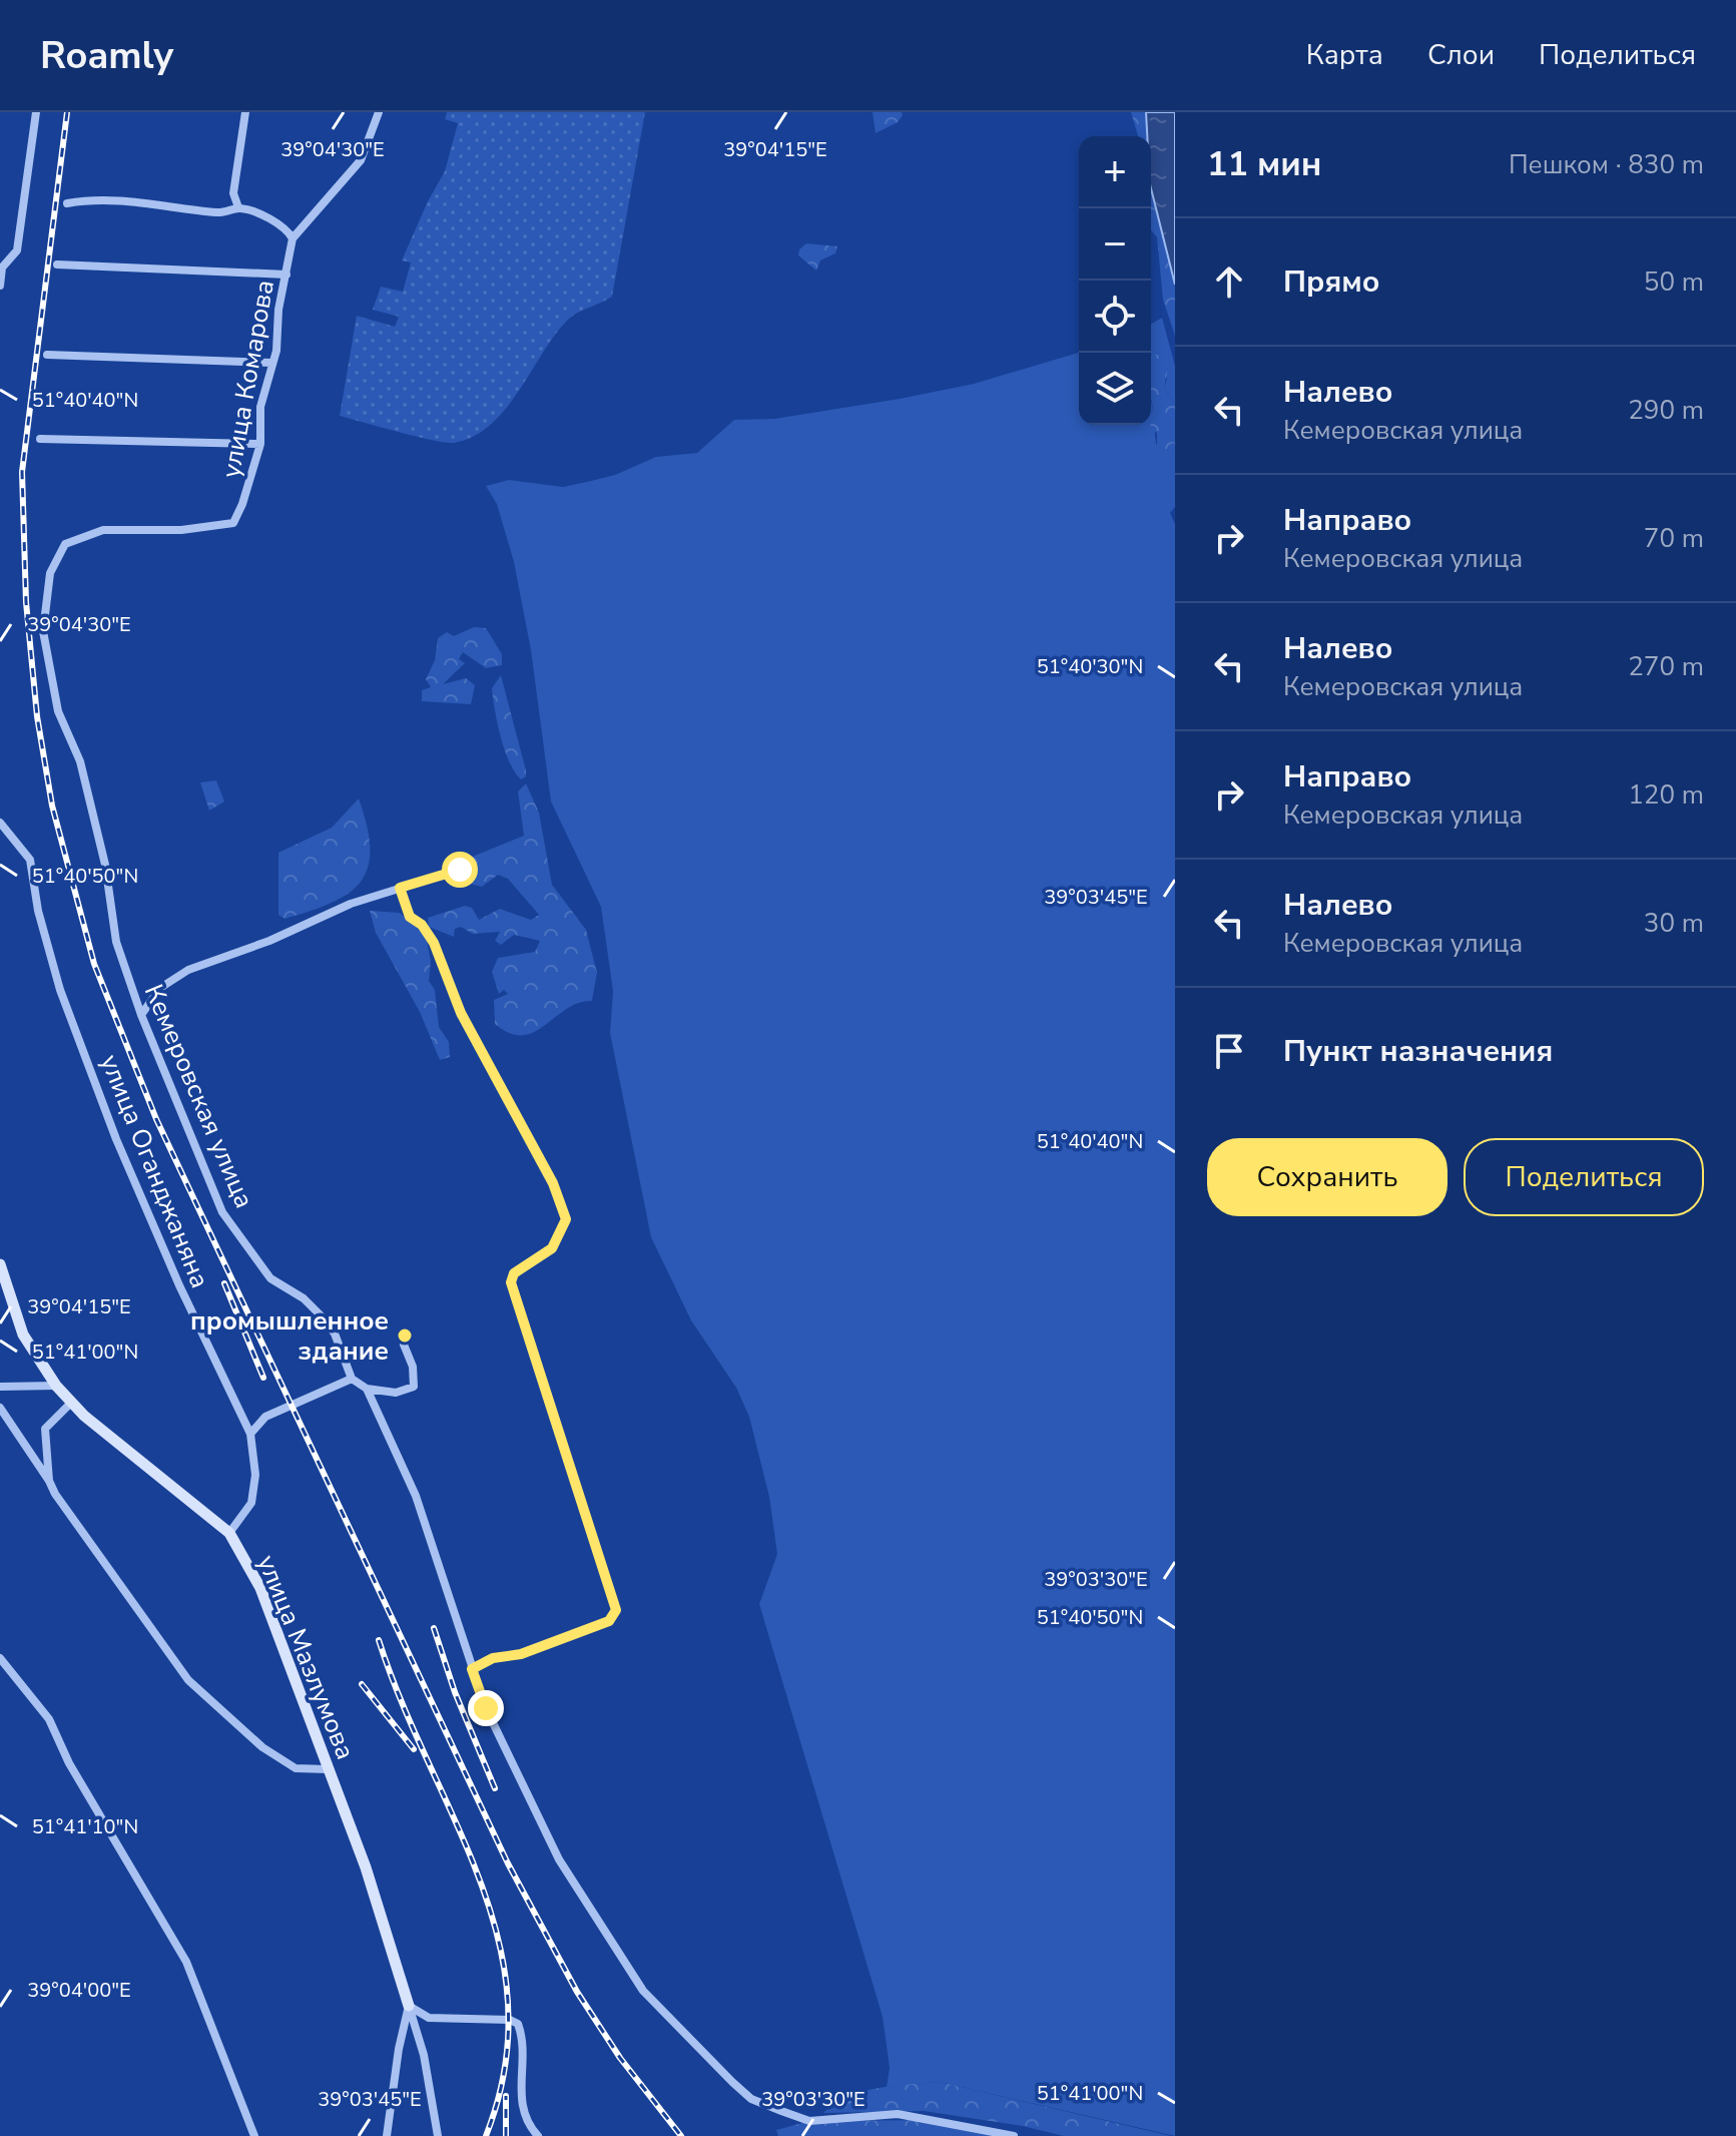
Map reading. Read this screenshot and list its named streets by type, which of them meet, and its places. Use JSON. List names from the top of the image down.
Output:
{
  "streets": {
    "street": [
      "улица Комарова",
      "Кемеровская улица",
      "улица Оганджаняна",
      "улица Мазлумова"
    ]
  },
  "crossings": [
    ["улица Комарова", "Кемеровская улица"],
    ["улица Оганджаняна", "улица Мазлумова"]
  ],
  "places": ["промышленное здание"],
  "page": {
    "header": "Roamly",
    "nav": ["Карта", "Слои", "Поделиться"],
    "heading": ["11 мин", "Пешком · 830 m"],
    "map_buttons": ["+", "−"],
    "list": [
      ["Прямо", "50 m"],
      ["Налево", "Кемеровская улица", "290 m"],
      ["Направо", "Кемеровская улица", "70 m"],
      ["Налево", "Кемеровская улица", "270 m"],
      ["Направо", "Кемеровская улица", "120 m"],
      ["Налево", "Кемеровская улица", "30 m"],
      "Пункт назначения"
    ],
    "buttons": ["Сохранить", "Поделиться"]
  },
  "coordinates": [
    "39°04'30\"E",
    "39°04'15\"E",
    "51°40'40\"N",
    "51°40'30\"N",
    "51°40'50\"N",
    "39°03'45\"E",
    "51°41'00\"N",
    "39°03'30\"E",
    "51°41'10\"N",
    "39°04'00\"E"
  ]
}
